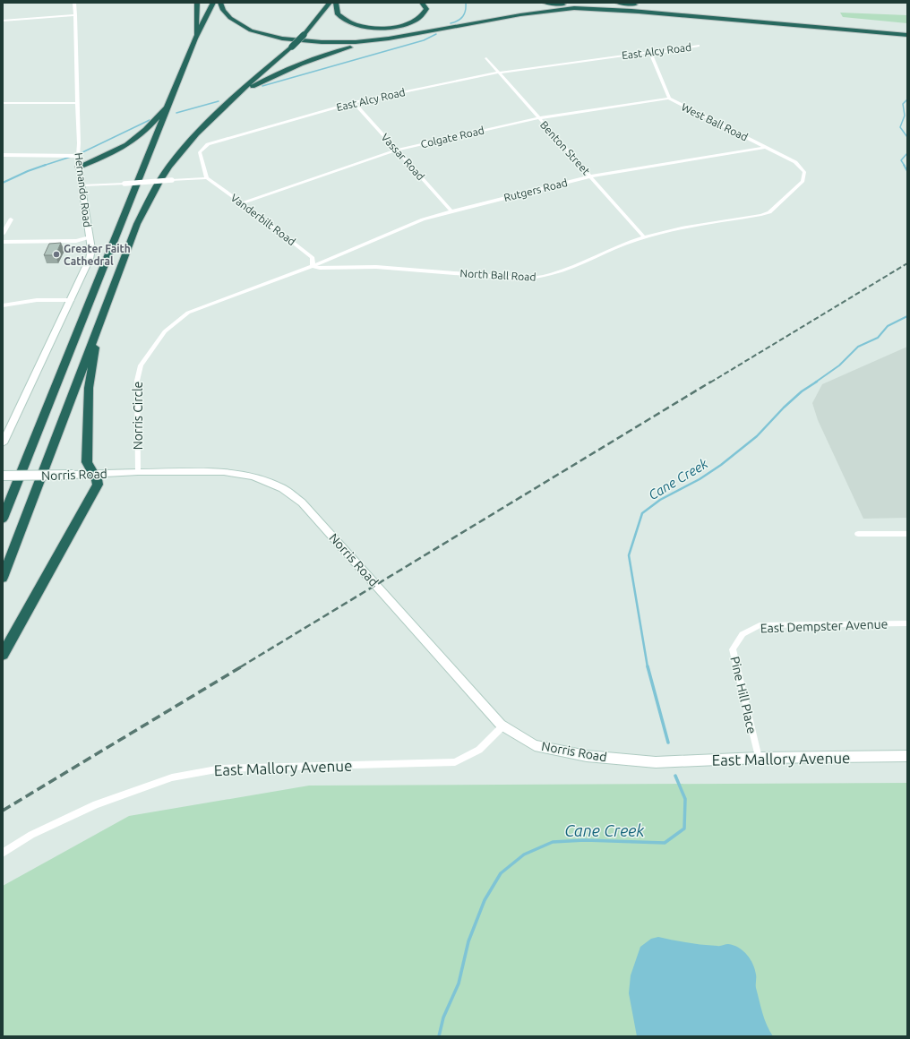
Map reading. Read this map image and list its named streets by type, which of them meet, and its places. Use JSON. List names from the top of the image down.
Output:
{
  "streets": {
    "main road": ["Hernando Road", "Norris Road", "East Mallory Avenue"],
    "street": [
      "East Alcy Road",
      "West Ball Road",
      "Colgate Road",
      "Benton Street",
      "Vassar Road",
      "Rutgers Road",
      "Vanderbilt Road",
      "North Ball Road",
      "Norris Circle",
      "East Dempster Avenue",
      "Pine Hill Place"
    ]
  },
  "crossings": [
    ["East Alcy Road", "West Ball Road"],
    ["East Alcy Road", "Benton Street"],
    ["East Alcy Road", "Vassar Road"],
    ["East Alcy Road", "Vanderbilt Road"],
    ["West Ball Road", "Colgate Road"],
    ["West Ball Road", "Rutgers Road"],
    ["West Ball Road", "North Ball Road"],
    ["Colgate Road", "Benton Street"],
    ["Colgate Road", "Vassar Road"],
    ["Colgate Road", "Vanderbilt Road"],
    ["Benton Street", "Rutgers Road"],
    ["Benton Street", "North Ball Road"],
    ["Vassar Road", "Rutgers Road"],
    ["Rutgers Road", "Vanderbilt Road"],
    ["Rutgers Road", "North Ball Road"],
    ["Vanderbilt Road", "North Ball Road"],
    ["North Ball Road", "Norris Circle"],
    ["Norris Circle", "Norris Road"],
    ["Norris Road", "East Mallory Avenue"],
    ["East Dempster Avenue", "Pine Hill Place"],
    ["Pine Hill Place", "East Mallory Avenue"]
  ],
  "water": ["Cane Creek"],
  "places": ["Greater Faith Cathedral"]
}
